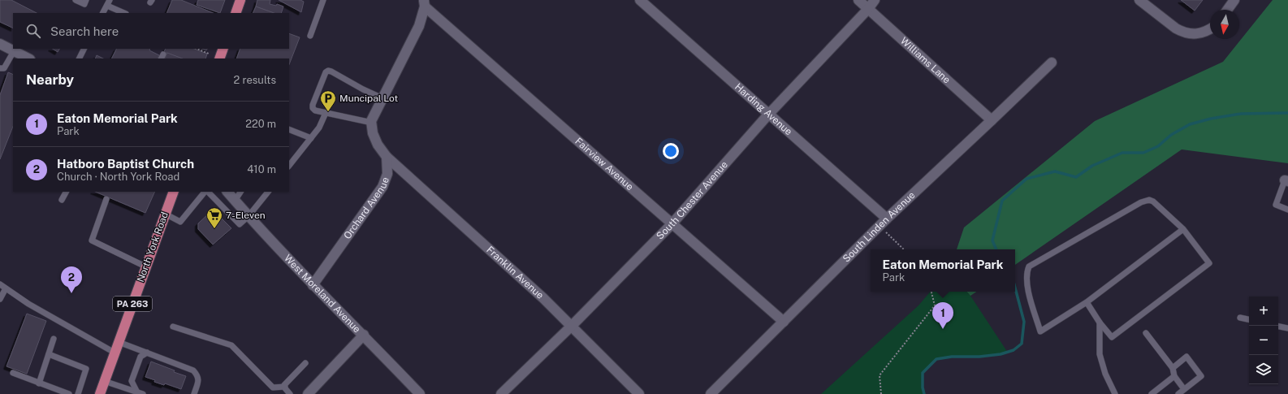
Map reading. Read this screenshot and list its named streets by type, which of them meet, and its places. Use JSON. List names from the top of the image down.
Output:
{
  "streets": {
    "highway": ["North York Road", "PA 263"],
    "street": [
      "Williams Lane",
      "Harding Avenue",
      "Fairview Avenue",
      "South Chester Avenue",
      "Orchard Avenue",
      "South Linden Avenue",
      "Franklin Avenue",
      "West Moreland Avenue"
    ]
  },
  "crossings": [
    ["Williams Lane", "South Chester Avenue"],
    ["Williams Lane", "South Linden Avenue"],
    ["Harding Avenue", "South Chester Avenue"],
    ["Harding Avenue", "South Linden Avenue"],
    ["Fairview Avenue", "South Chester Avenue"],
    ["Fairview Avenue", "South Linden Avenue"],
    ["South Chester Avenue", "Franklin Avenue"],
    ["Orchard Avenue", "Franklin Avenue"],
    ["Orchard Avenue", "West Moreland Avenue"]
  ],
  "places": {
    "parking": ["Muncipal Lot"],
    "supermarket": ["7-Eleven"]
  },
  "north": "bottom",
  "page": {
    "search": "Search here",
    "heading": ["Nearby", "2 results"],
    "list": [
      {
        "mark": "1",
        "name": "Eaton Memorial Park",
        "note": "Park",
        "value": "220 m"
      },
      {
        "mark": "2",
        "name": "Hatboro Baptist Church",
        "note": "Church · North York Road",
        "value": "410 m"
      }
    ],
    "popup": ["Eaton Memorial Park", "Park"],
    "pins": ["2", "1"],
    "map_buttons": ["+", "−"]
  }
}
